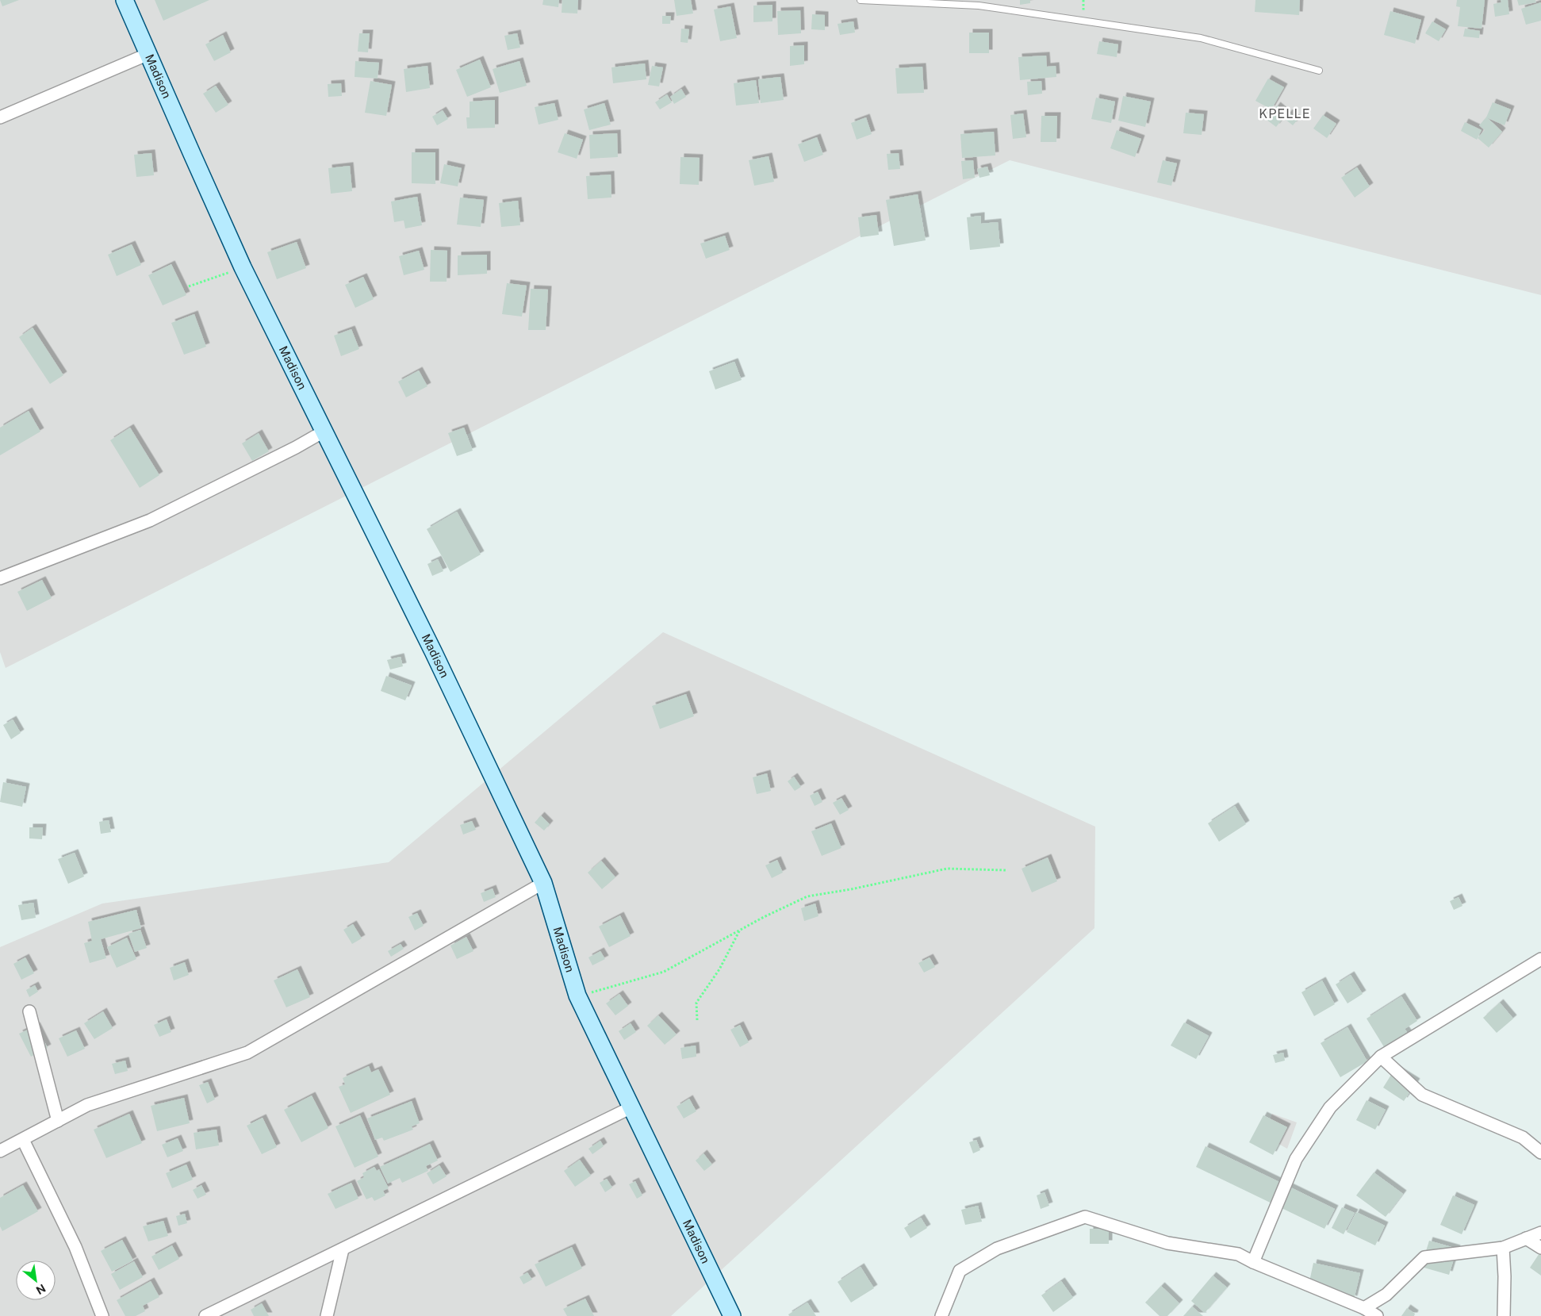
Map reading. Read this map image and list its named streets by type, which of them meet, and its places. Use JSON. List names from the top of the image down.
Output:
{
  "streets": {
    "street": ["Madison"]
  },
  "districts": ["KPELLE"],
  "north": "bottom right"
}
